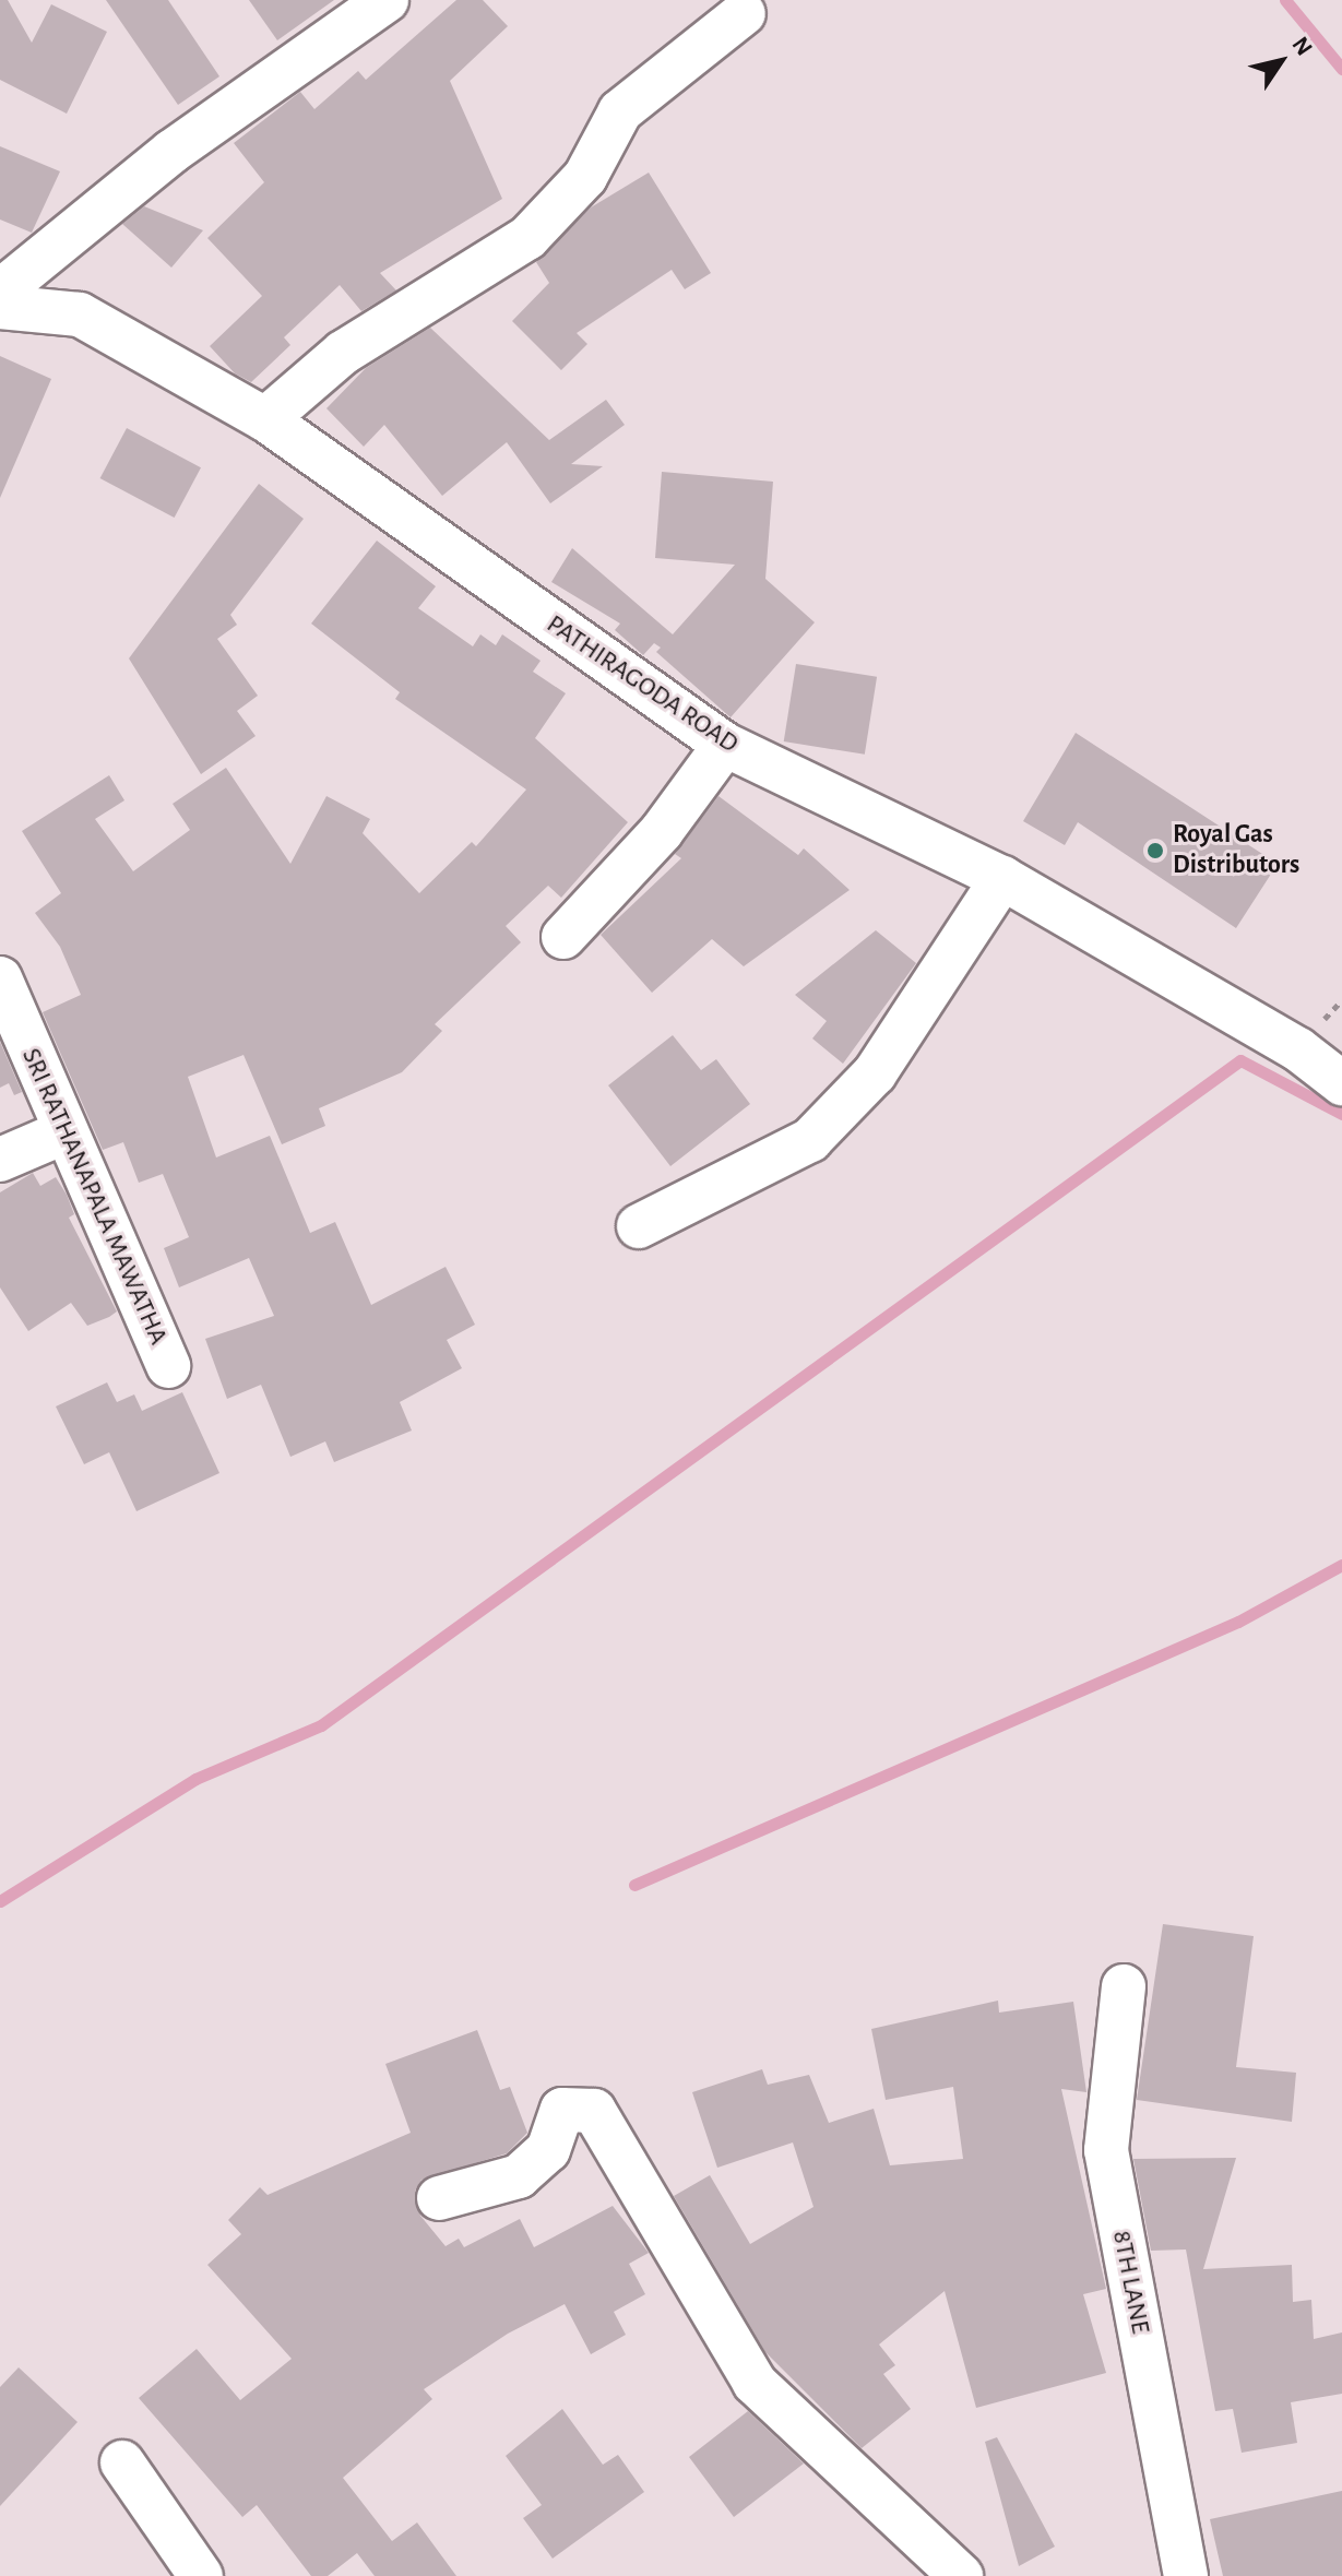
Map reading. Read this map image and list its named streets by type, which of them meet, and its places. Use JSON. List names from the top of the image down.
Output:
{
  "streets": {
    "street": ["PATHIRAGODA ROAD", "SRI RATHANAPALA MAWATHA", "8TH LANE"]
  },
  "places": ["Royal Gas Distributors"],
  "north": "top right"
}
